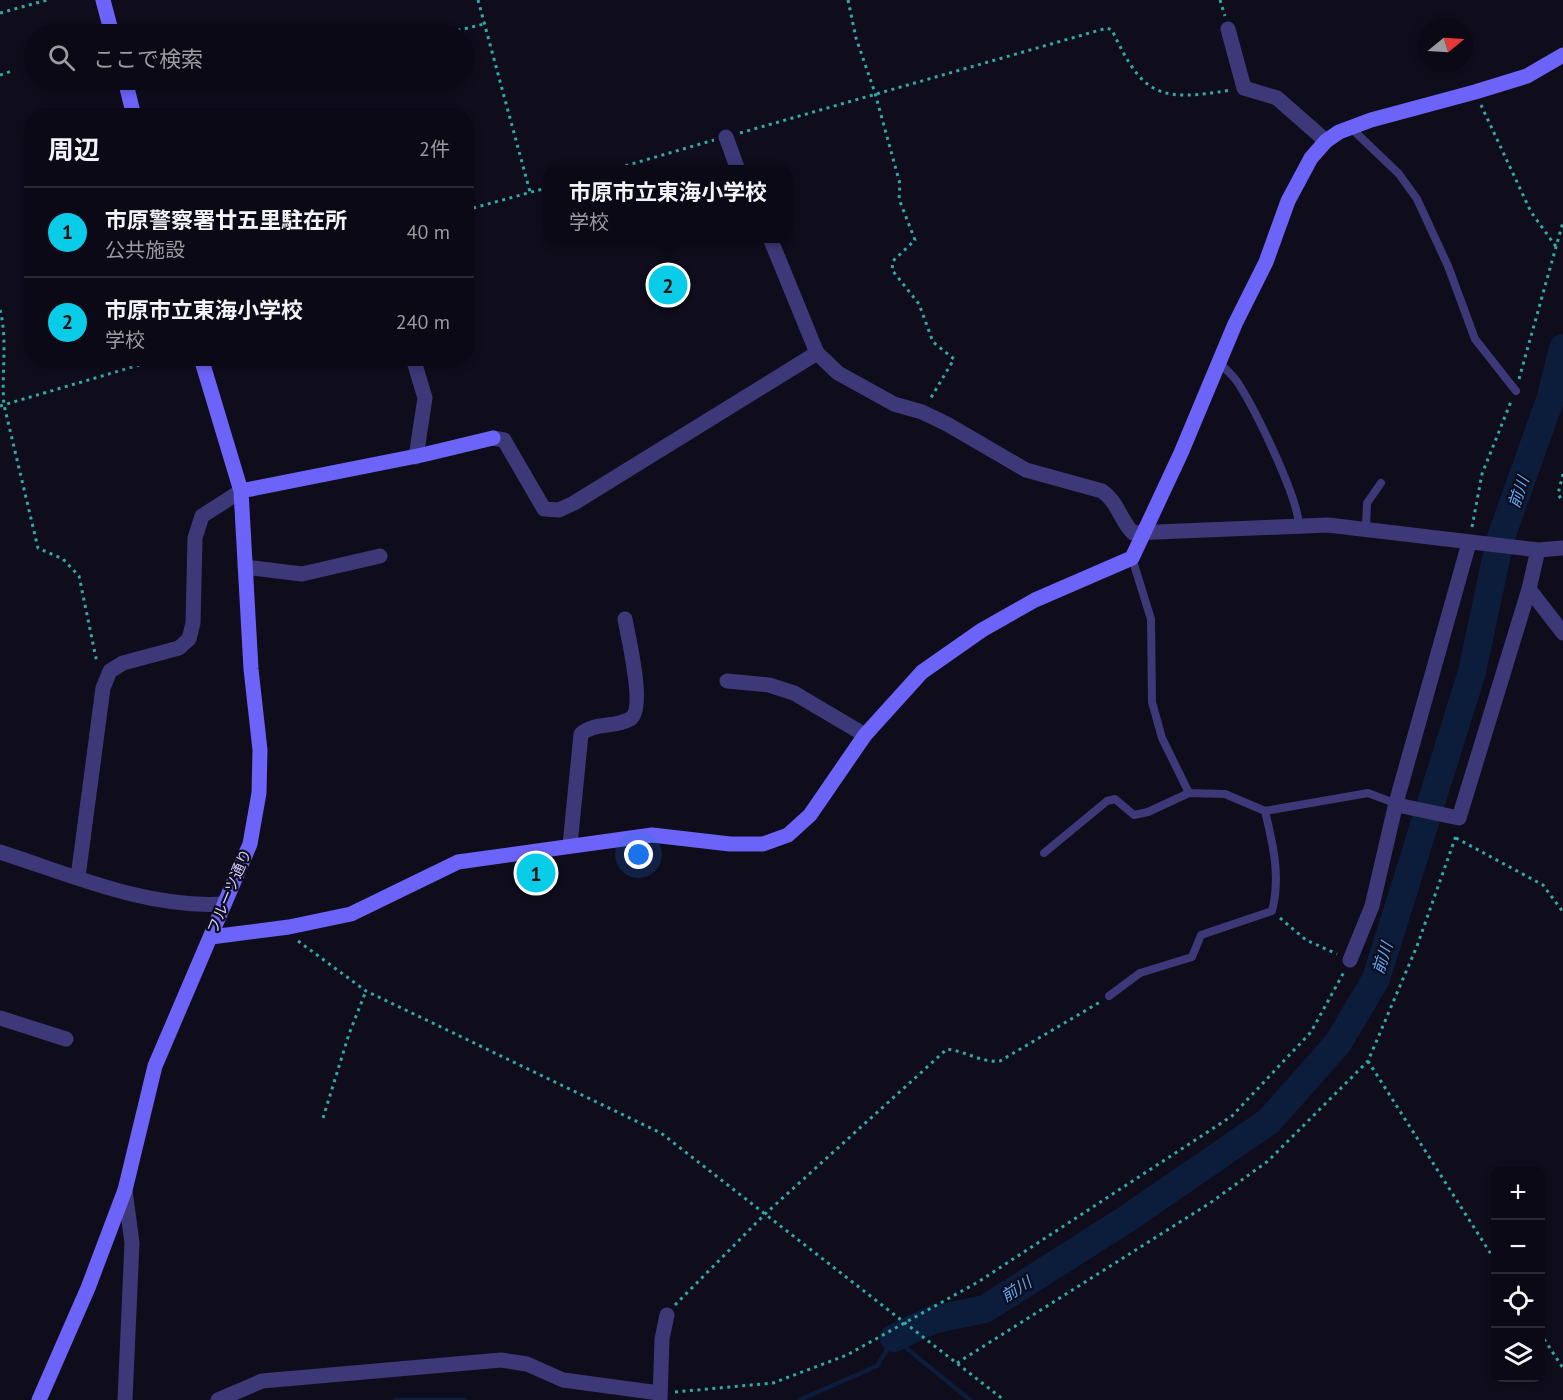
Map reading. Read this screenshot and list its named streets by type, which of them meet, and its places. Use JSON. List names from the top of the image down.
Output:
{
  "streets": {
    "street": ["フルーツ通り"]
  },
  "water": ["前川"],
  "north": "right",
  "page": {
    "search": "ここで検索",
    "heading": ["周辺", "2件"],
    "popup": ["市原市立東海小学校", "学校"],
    "list": [
      {
        "mark": "1",
        "name": "市原警察署廿五里駐在所",
        "note": "公共施設",
        "value": "40 m"
      },
      {
        "mark": "2",
        "name": "市原市立東海小学校",
        "note": "学校",
        "value": "240 m"
      }
    ],
    "pins": ["2", "1"],
    "map_buttons": ["+", "−"]
  }
}
